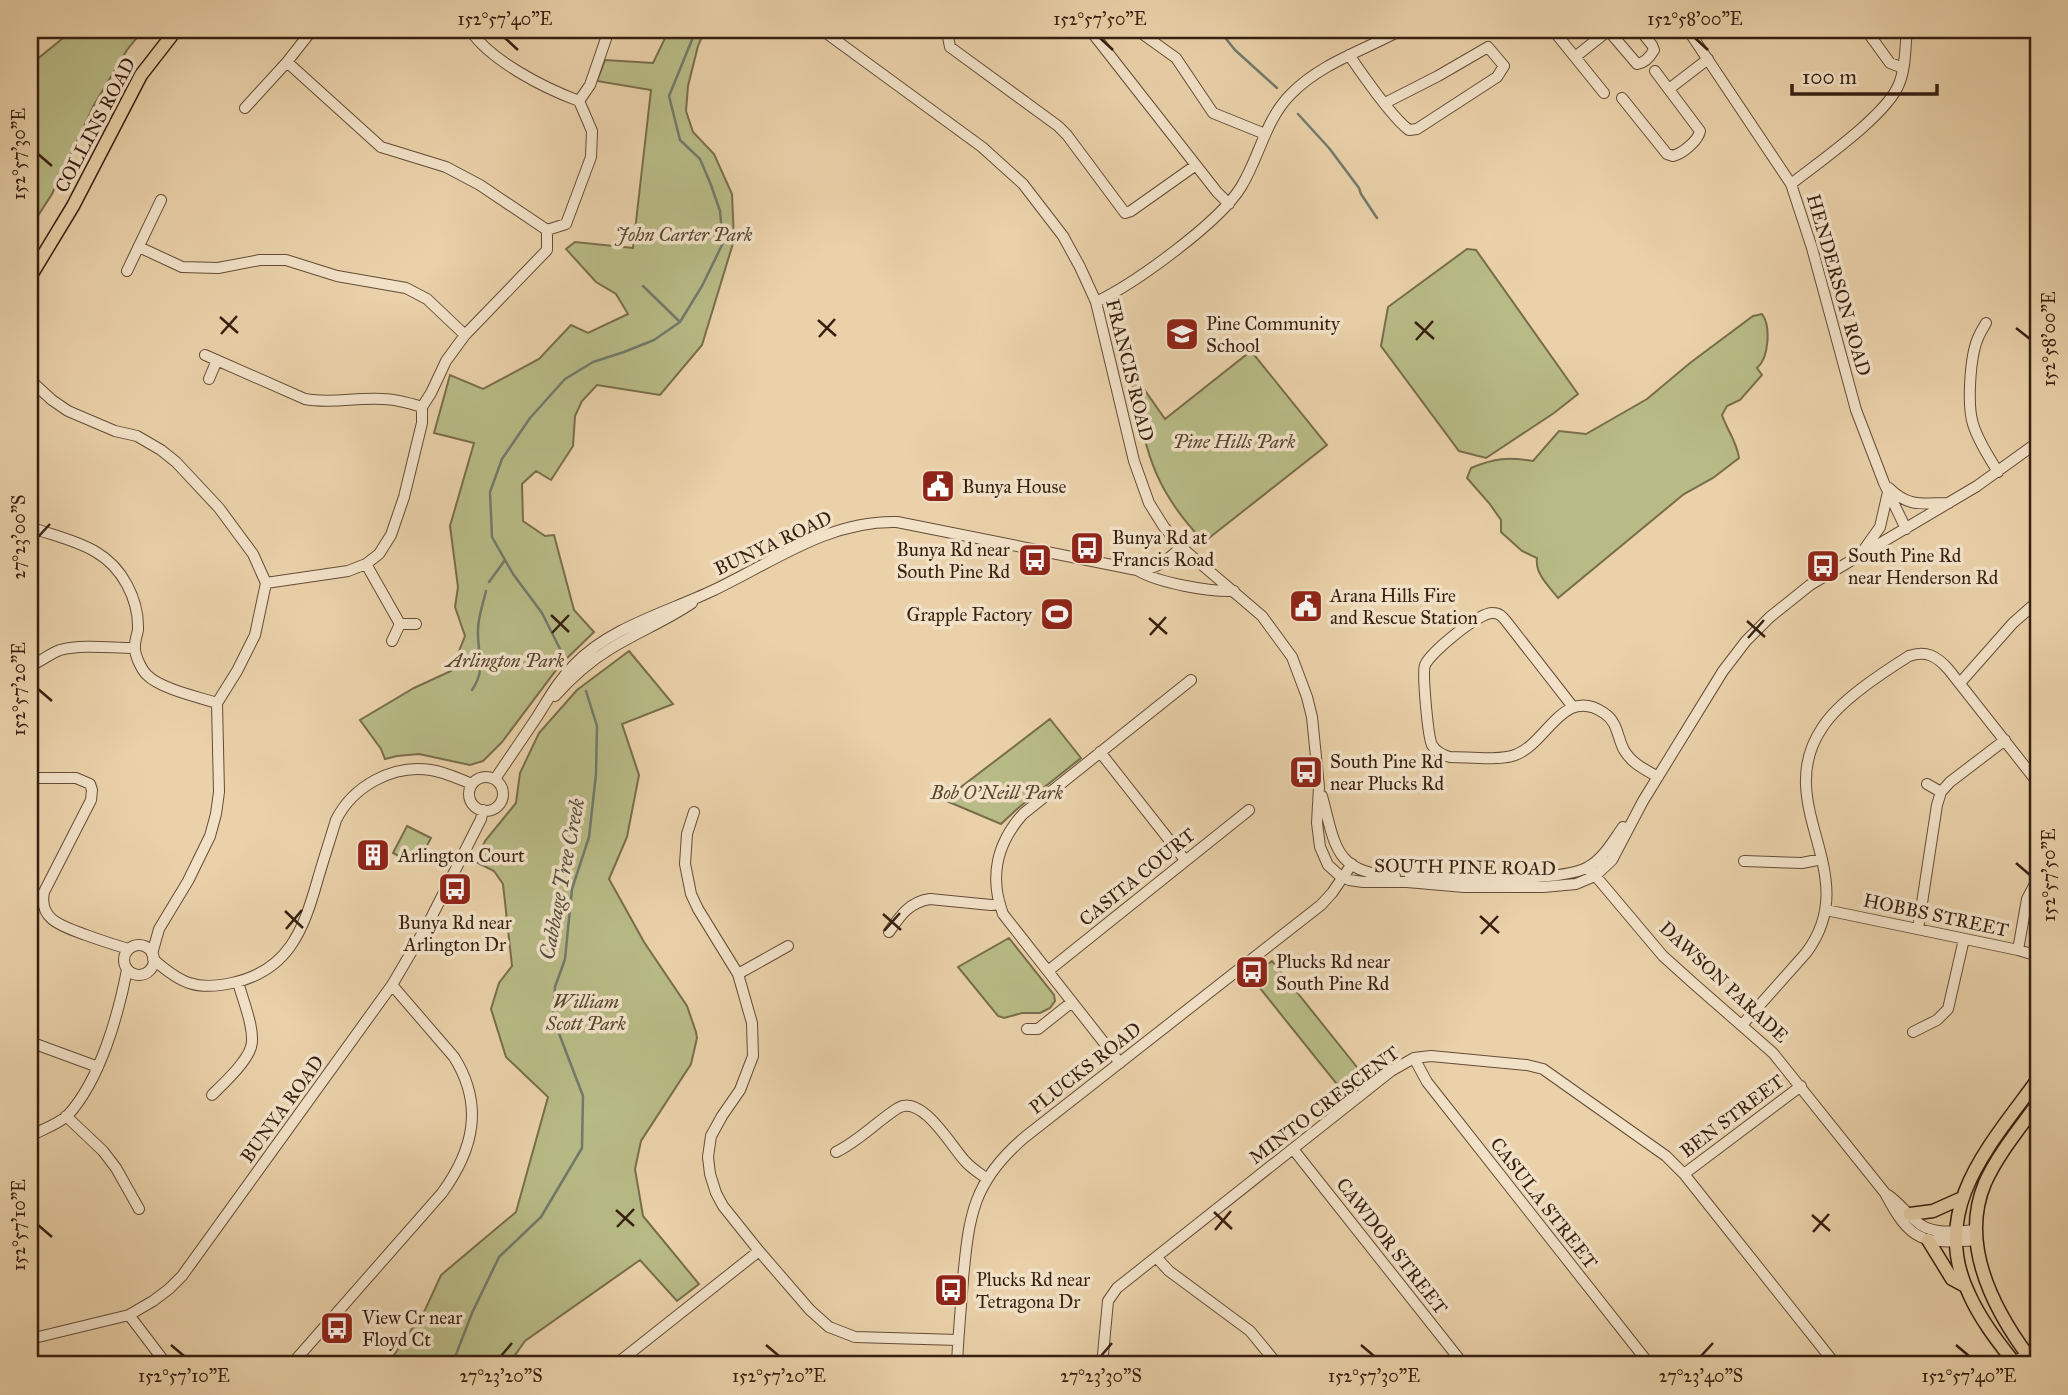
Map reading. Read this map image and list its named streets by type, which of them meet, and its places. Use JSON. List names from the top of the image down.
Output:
{
  "streets": {
    "main road": ["COLLINS ROAD"],
    "street": [
      "HENDERSON ROAD",
      "FRANCIS ROAD",
      "BUNYA ROAD",
      "SOUTH PINE ROAD",
      "CASITA COURT",
      "HOBBS STREET",
      "DAWSON PARADE",
      "PLUCKS ROAD",
      "MINTO CRESCENT",
      "BEN STREET",
      "CASULA STREET",
      "CAWDOR STREET"
    ]
  },
  "crossings": [
    ["FRANCIS ROAD", "BUNYA ROAD"],
    ["FRANCIS ROAD", "SOUTH PINE ROAD"],
    ["BUNYA ROAD", "SOUTH PINE ROAD"],
    ["SOUTH PINE ROAD", "DAWSON PARADE"],
    ["SOUTH PINE ROAD", "PLUCKS ROAD"],
    ["DAWSON PARADE", "BEN STREET"],
    ["MINTO CRESCENT", "BEN STREET"],
    ["MINTO CRESCENT", "CASULA STREET"],
    ["MINTO CRESCENT", "CAWDOR STREET"]
  ],
  "water": ["Cabbage Tree Creek"],
  "parks": [
    "John Carter Park",
    "Pine Hills Park",
    "Arlington Park",
    "Bob O'Neill Park",
    "William Scott Park"
  ],
  "places": {
    "school or university": ["Pine Community School"],
    "public building": ["Bunya House", "Arana Hills Fire and Rescue Station"],
    "bus stop": [
      "Bunya Rd at Francis Road",
      "Bunya Rd near South Pine Rd",
      "South Pine Rd near Henderson Rd",
      "South Pine Rd near Plucks Rd",
      "Bunya Rd near Arlington Dr",
      "Plucks Rd near South Pine Rd",
      "Plucks Rd near Tetragona Dr",
      "View Cr near Floyd Ct"
    ],
    "sports": ["Grapple Factory"],
    "building": ["Arlington Court"]
  },
  "scale_bar": "100 m",
  "coordinates": [
    "152°57'40\"E",
    "152°57'50\"E",
    "152°58'00\"E",
    "152°57'30\"E",
    "27°23'00\"S",
    "152°57'20\"E",
    "152°57'10\"E",
    "27°23'20\"S",
    "27°23'30\"S",
    "27°23'40\"S"
  ]
}
